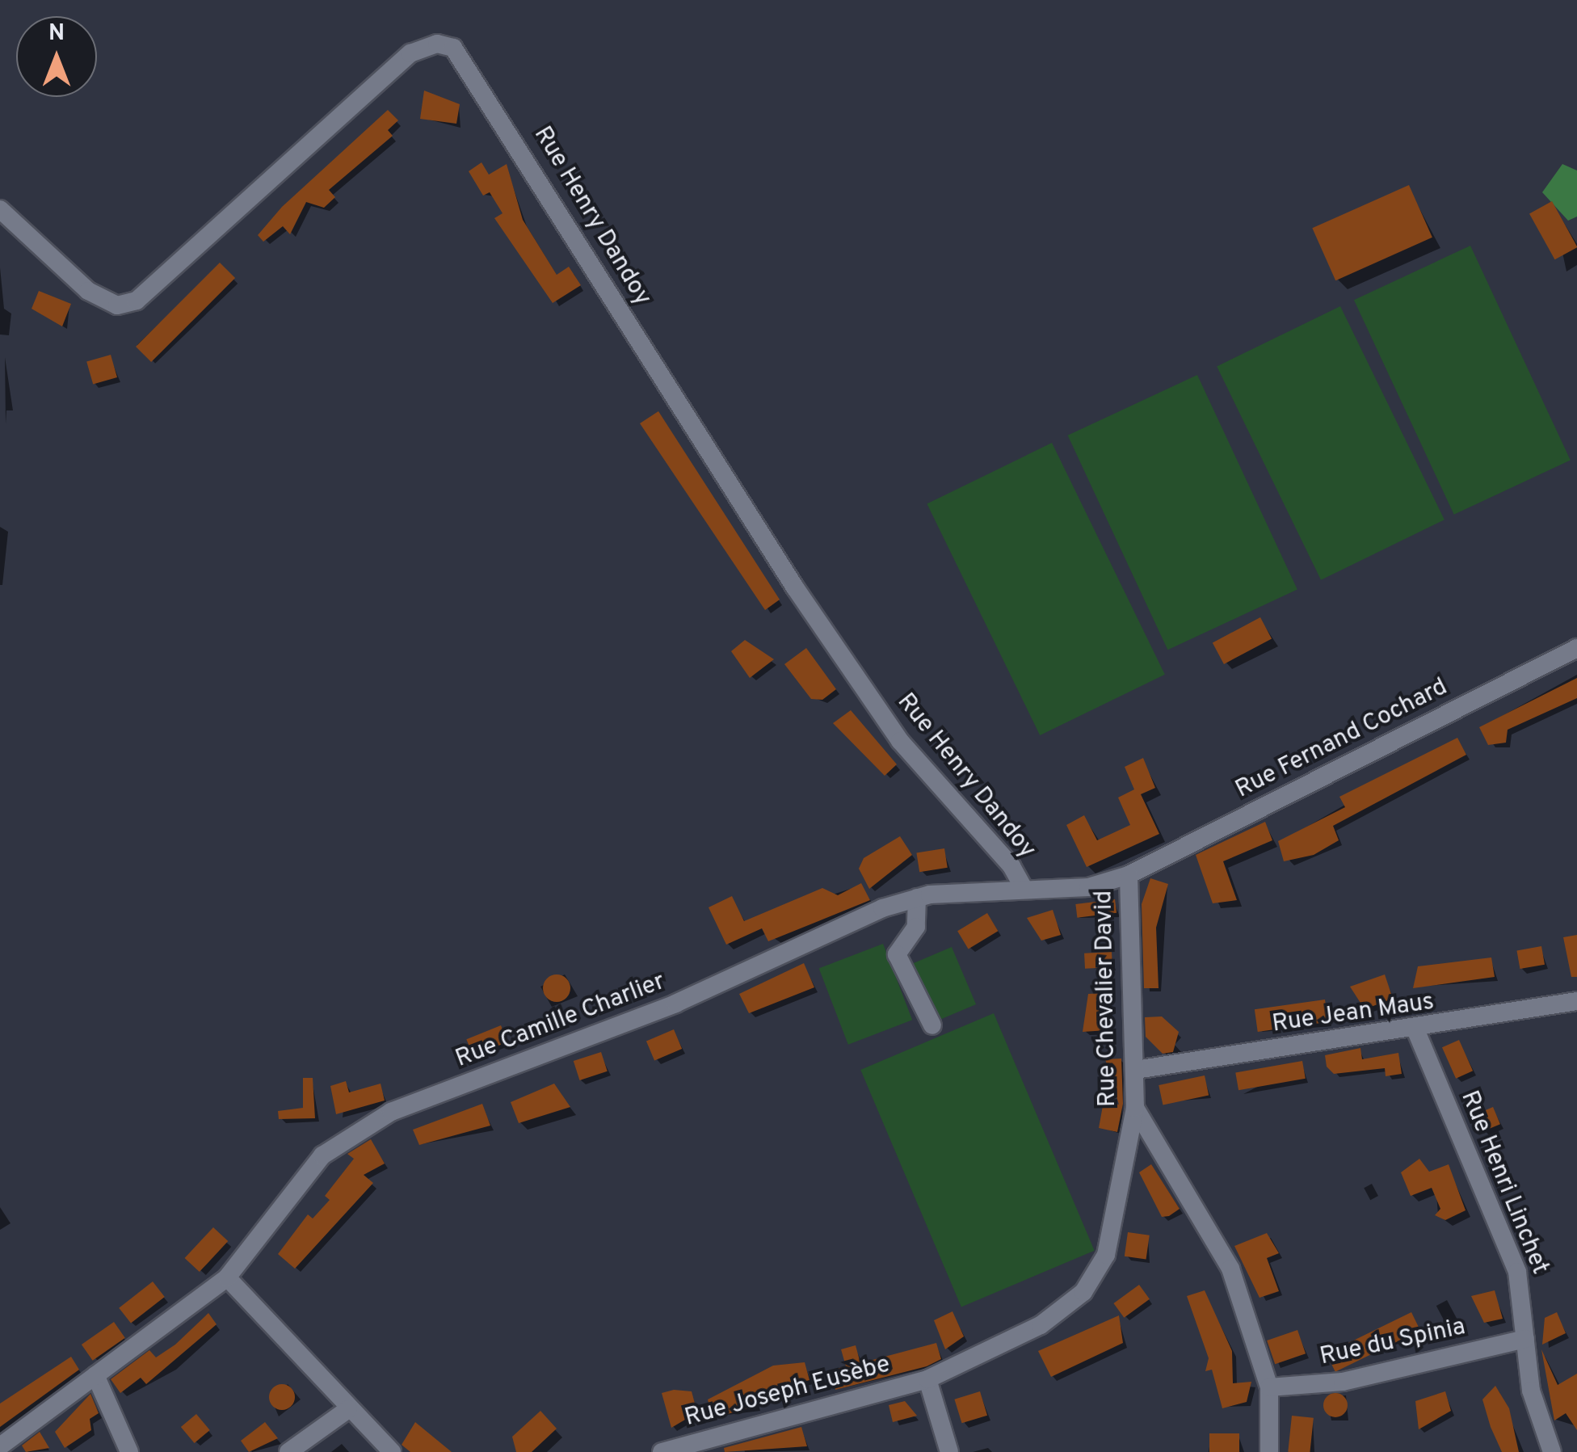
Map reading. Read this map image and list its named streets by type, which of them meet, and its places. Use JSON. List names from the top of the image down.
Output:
{
  "streets": {
    "street": [
      "Rue Henry Dandoy",
      "Rue Fernand Cochard",
      "Rue Chevalier David",
      "Rue Jean Maus",
      "Rue Camille Charlier",
      "Rue Henri Linchet",
      "Rue du Spinia",
      "Rue Joseph Eusèbe"
    ]
  },
  "crossings": [
    ["Rue Henry Dandoy", "Rue Camille Charlier"],
    ["Rue Fernand Cochard", "Rue Chevalier David"],
    ["Rue Fernand Cochard", "Rue Camille Charlier"],
    ["Rue Chevalier David", "Rue Jean Maus"],
    ["Rue Chevalier David", "Rue Camille Charlier"],
    ["Rue Chevalier David", "Rue Joseph Eusèbe"],
    ["Rue Jean Maus", "Rue Henri Linchet"],
    ["Rue Henri Linchet", "Rue du Spinia"]
  ],
  "north": "top"
}
